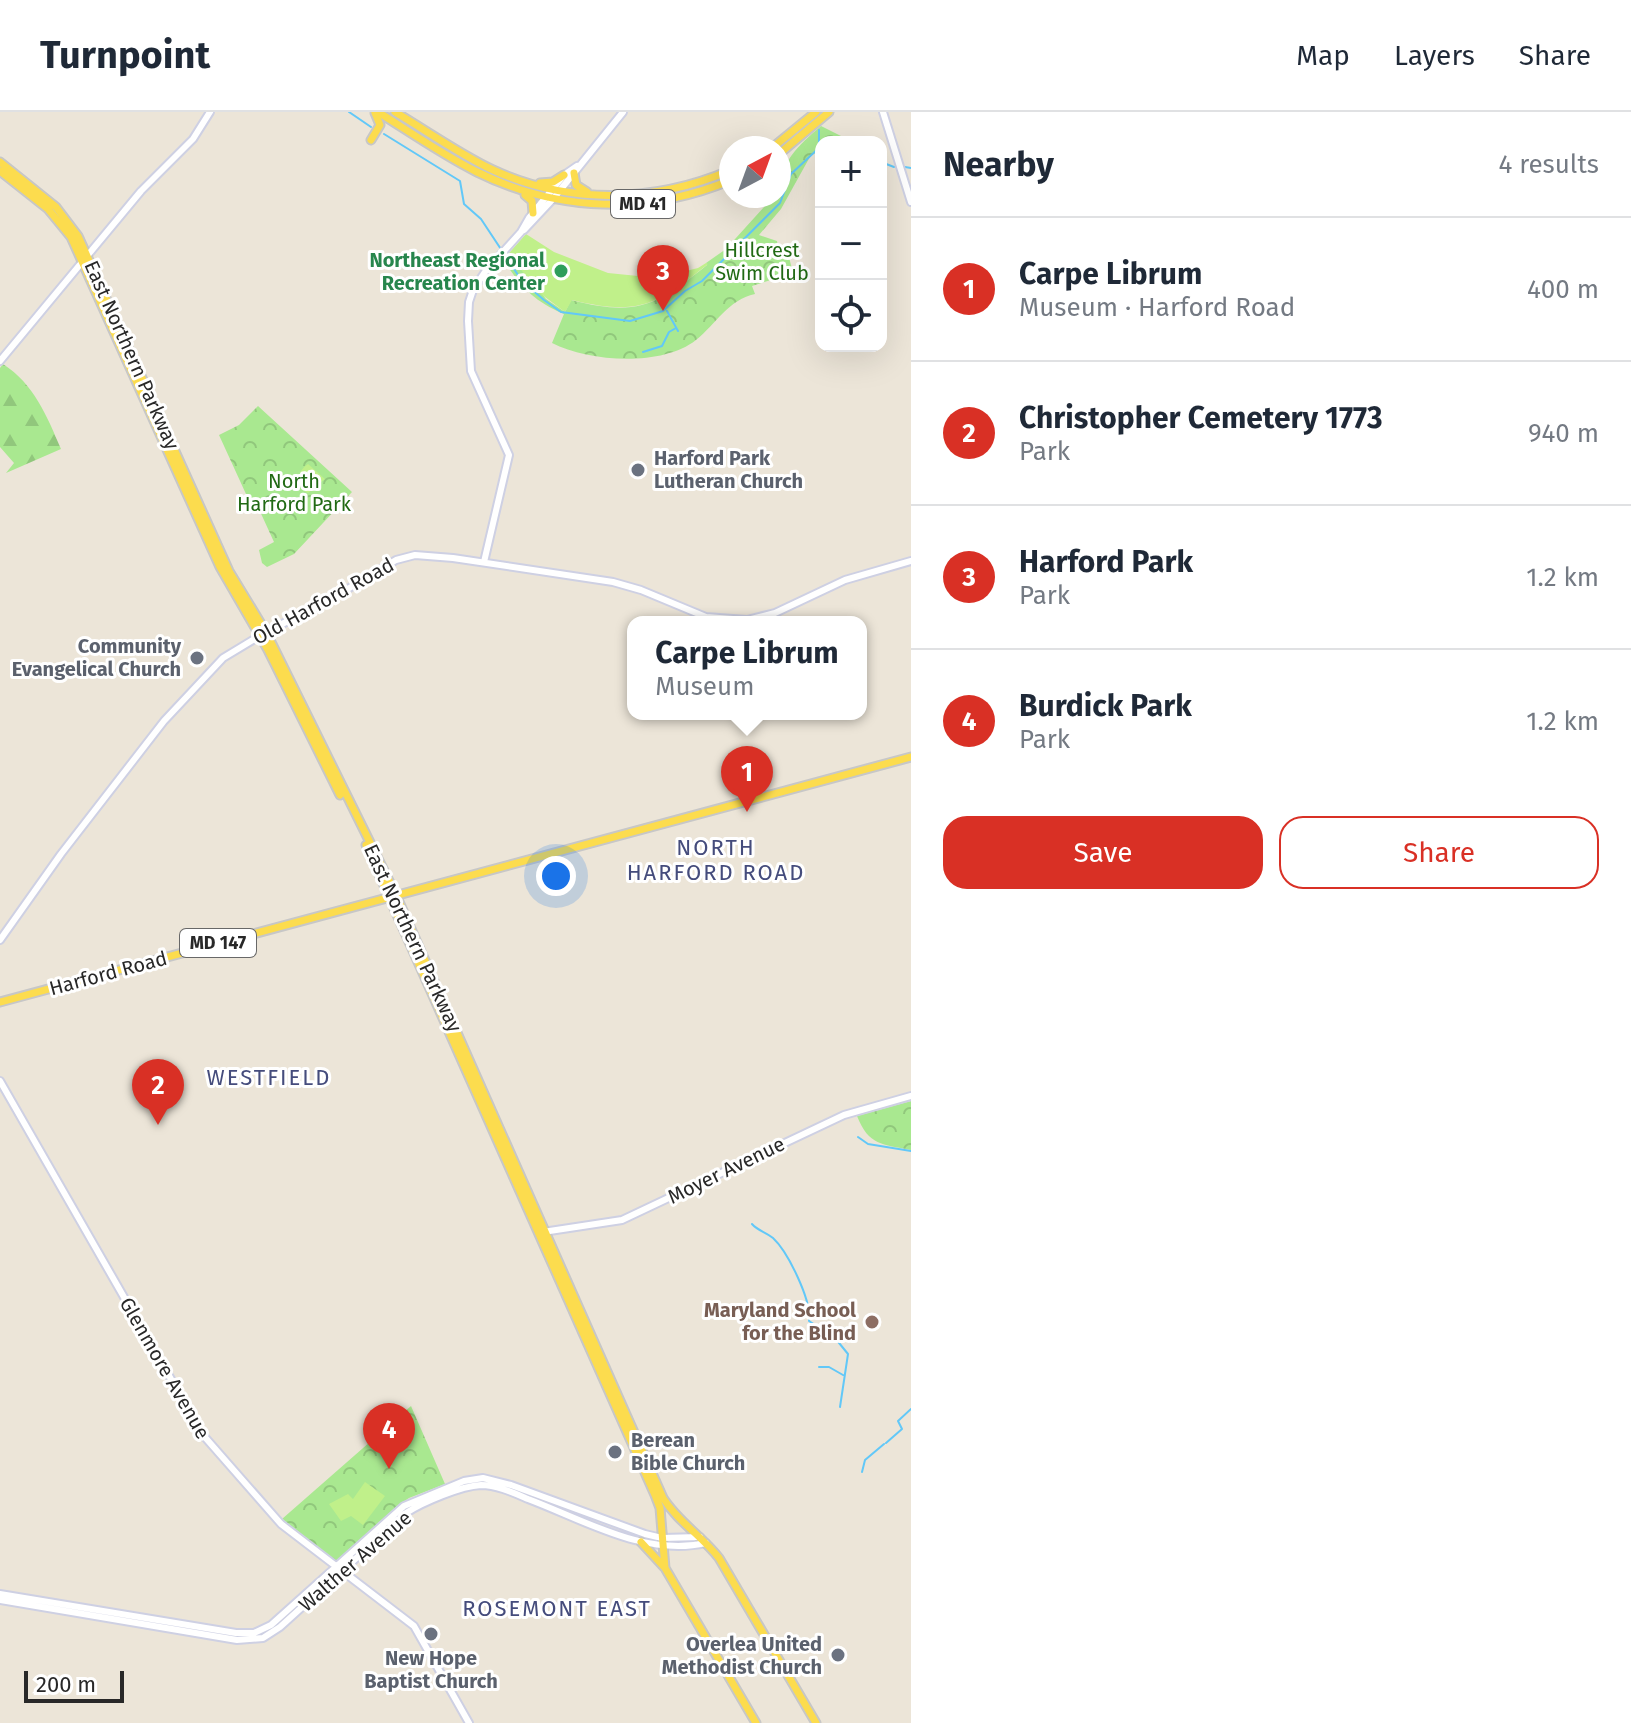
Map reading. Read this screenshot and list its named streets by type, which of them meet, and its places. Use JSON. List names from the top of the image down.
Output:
{
  "streets": {
    "main road": [
      "MD 41",
      "East Northern Parkway",
      "MD 147",
      "Harford Road"
    ],
    "street": [
      "Old Harford Road",
      "Moyer Avenue",
      "Glenmore Avenue",
      "Walther Avenue"
    ]
  },
  "crossings": [
    ["East Northern Parkway", "Old Harford Road"],
    ["East Northern Parkway", "Harford Road"],
    ["East Northern Parkway", "Moyer Avenue"],
    ["East Northern Parkway", "Walther Avenue"],
    ["Glenmore Avenue", "Walther Avenue"]
  ],
  "districts": ["NORTH HARFORD ROAD", "WESTFIELD", "ROSEMONT EAST"],
  "parks": ["Hillcrest Swim Club", "North Harford Park"],
  "places": [
    "Northeast Regional Recreation Center",
    "Harford Park Lutheran Church",
    "Community Evangelical Church",
    "Maryland School for the Blind",
    "Berean Bible Church",
    "New Hope Baptist Church",
    "Overlea United Methodist Church"
  ],
  "scale_bar": "200 m",
  "north": "top right",
  "page": {
    "header": "Turnpoint",
    "nav": ["Map", "Layers", "Share"],
    "heading": ["Nearby", "4 results"],
    "map_buttons": ["+", "−"],
    "list": [
      {
        "mark": "1",
        "name": "Carpe Librum",
        "note": "Museum · Harford Road",
        "value": "400 m"
      },
      {
        "mark": "2",
        "name": "Christopher Cemetery 1773",
        "note": "Park",
        "value": "940 m"
      },
      {
        "mark": "3",
        "name": "Harford Park",
        "note": "Park",
        "value": "1.2 km"
      },
      {
        "mark": "4",
        "name": "Burdick Park",
        "note": "Park",
        "value": "1.2 km"
      }
    ],
    "pins": [
      "3",
      "1",
      "2",
      "4"
    ],
    "popup": ["Carpe Librum", "Museum"],
    "buttons": ["Save", "Share"],
    "scale": "200 m"
  }
}
